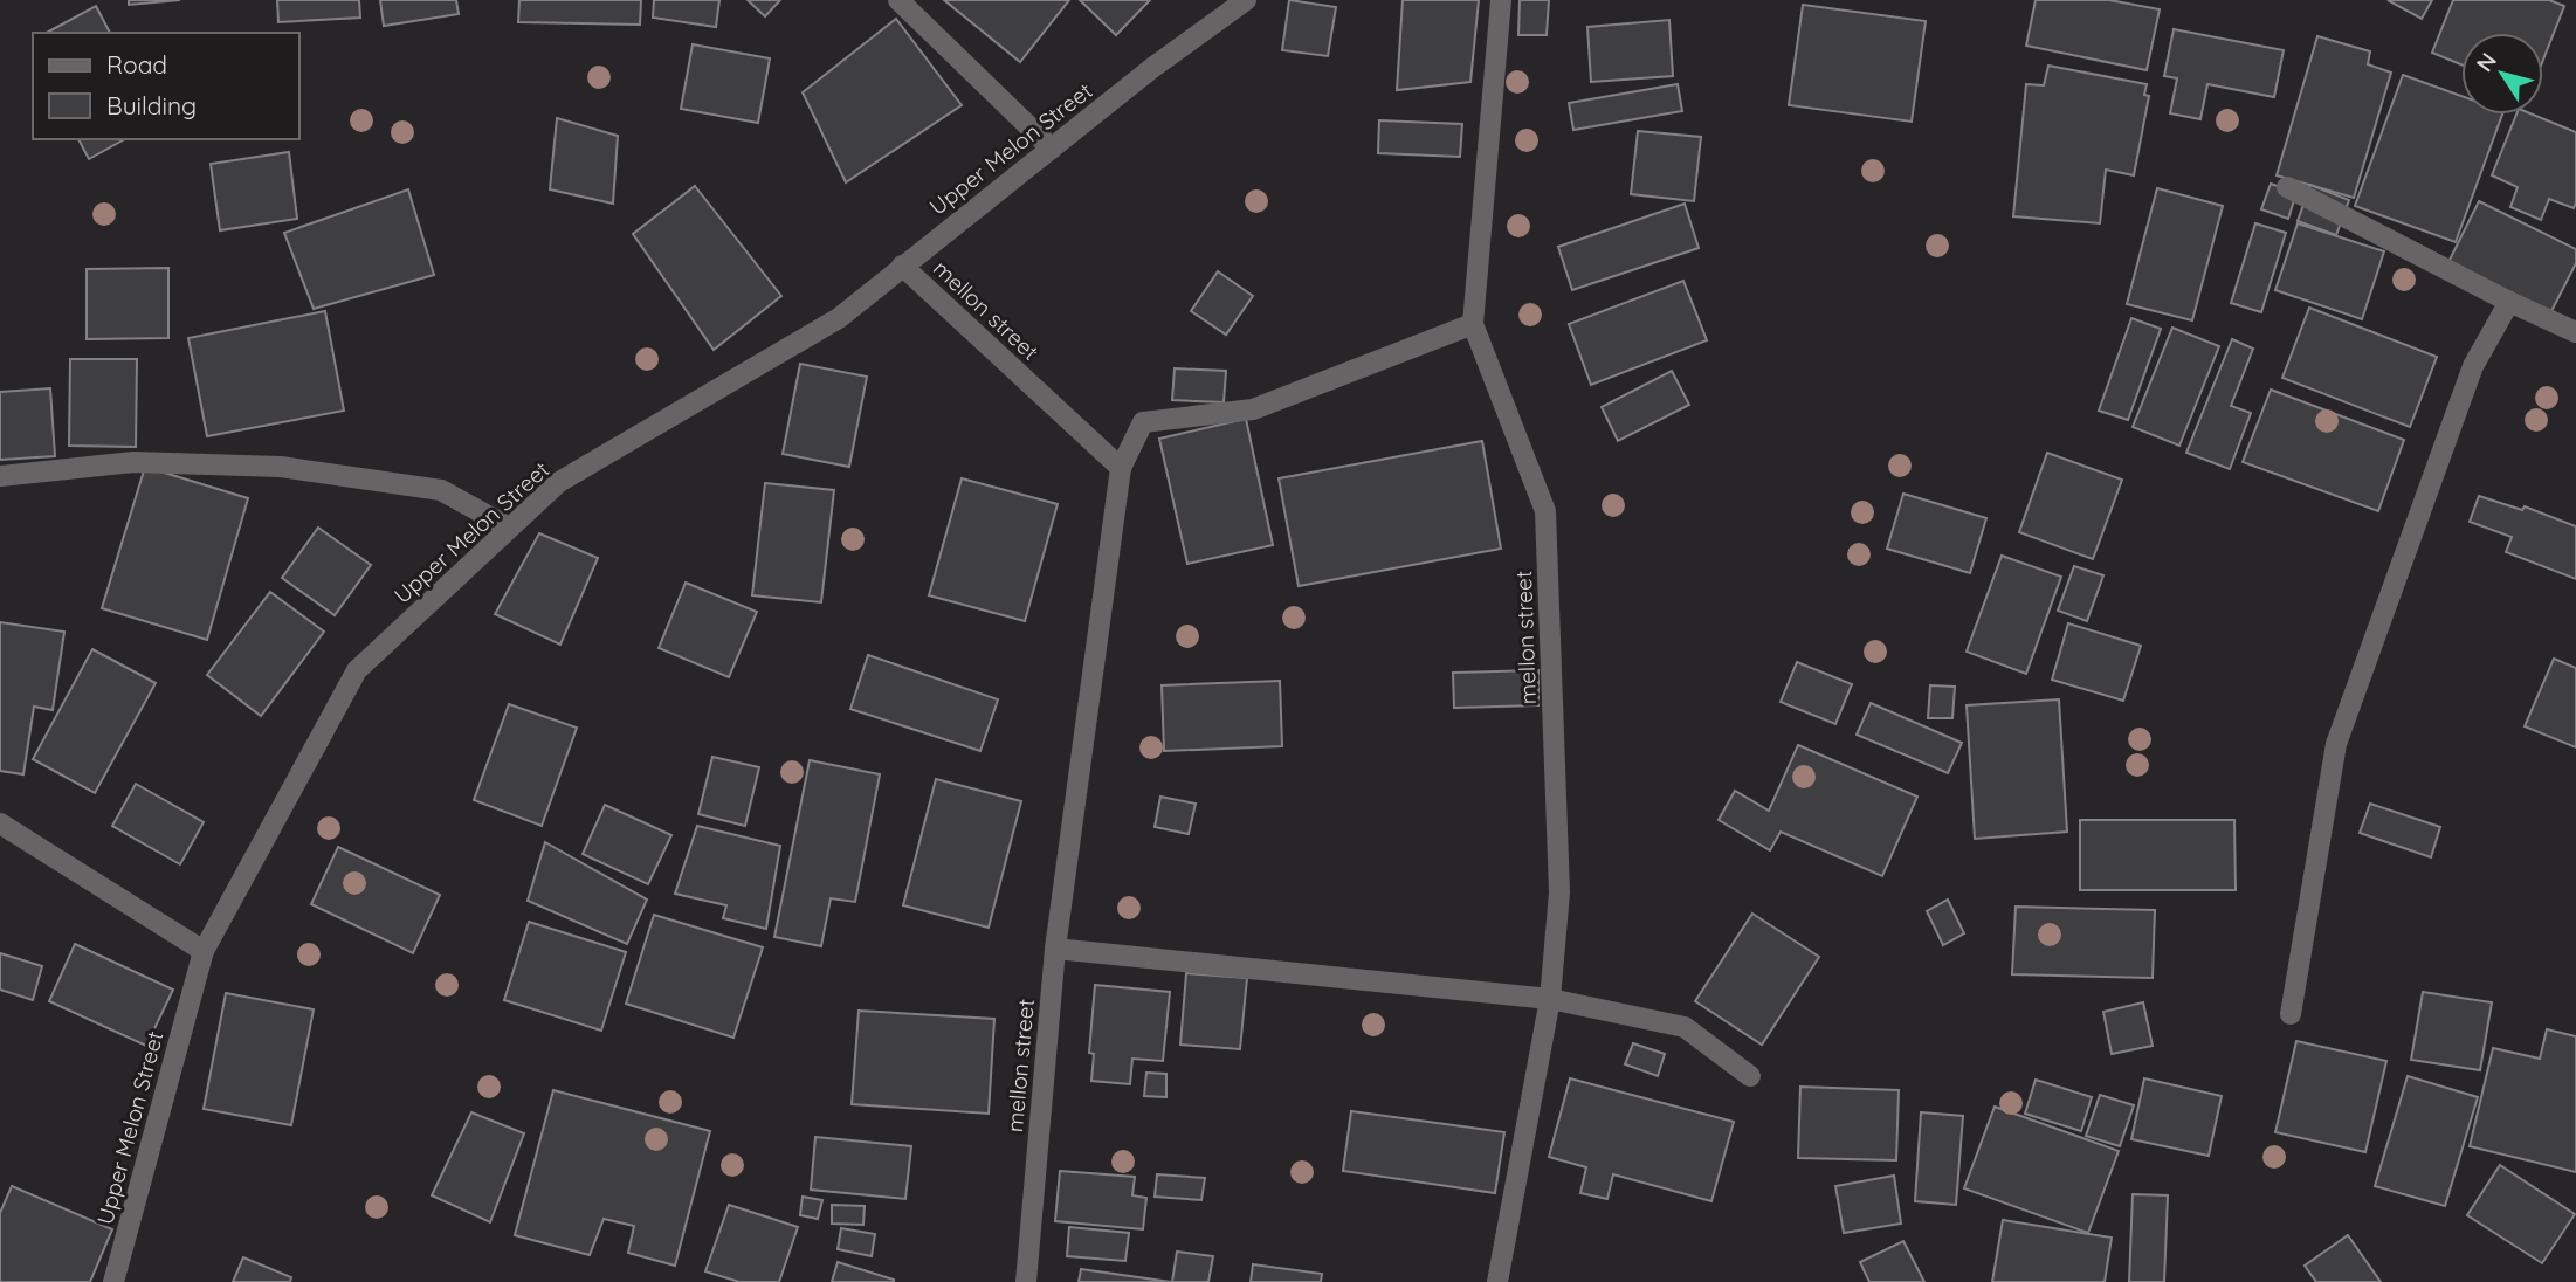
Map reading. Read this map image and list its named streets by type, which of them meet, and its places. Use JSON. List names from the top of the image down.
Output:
{
  "streets": {
    "street": ["Upper Melon Street", "mellon street"]
  },
  "crossings": [
    ["Upper Melon Street", "mellon street"]
  ],
  "legend": ["Road", "Building"],
  "north": "top left"
}
